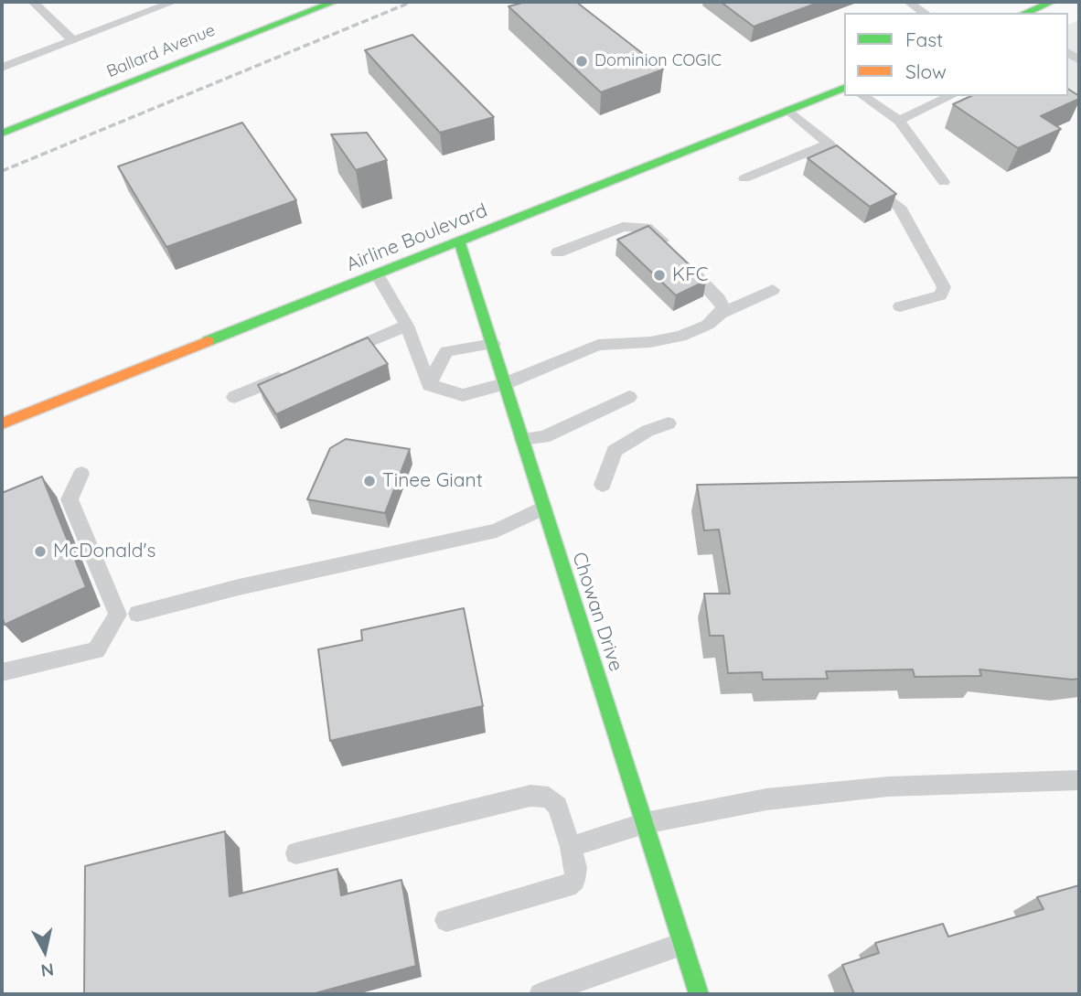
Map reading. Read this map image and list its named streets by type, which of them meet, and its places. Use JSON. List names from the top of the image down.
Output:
{
  "streets": {
    "street": ["Ballard Avenue", "Airline Boulevard", "Chowan Drive"]
  },
  "crossings": [
    ["Airline Boulevard", "Chowan Drive"]
  ],
  "places": [
    "Dominion COGIC",
    "KFC",
    "Tinee Giant",
    "McDonald's"
  ],
  "legend": ["Fast", "Slow"],
  "north": "bottom"
}
